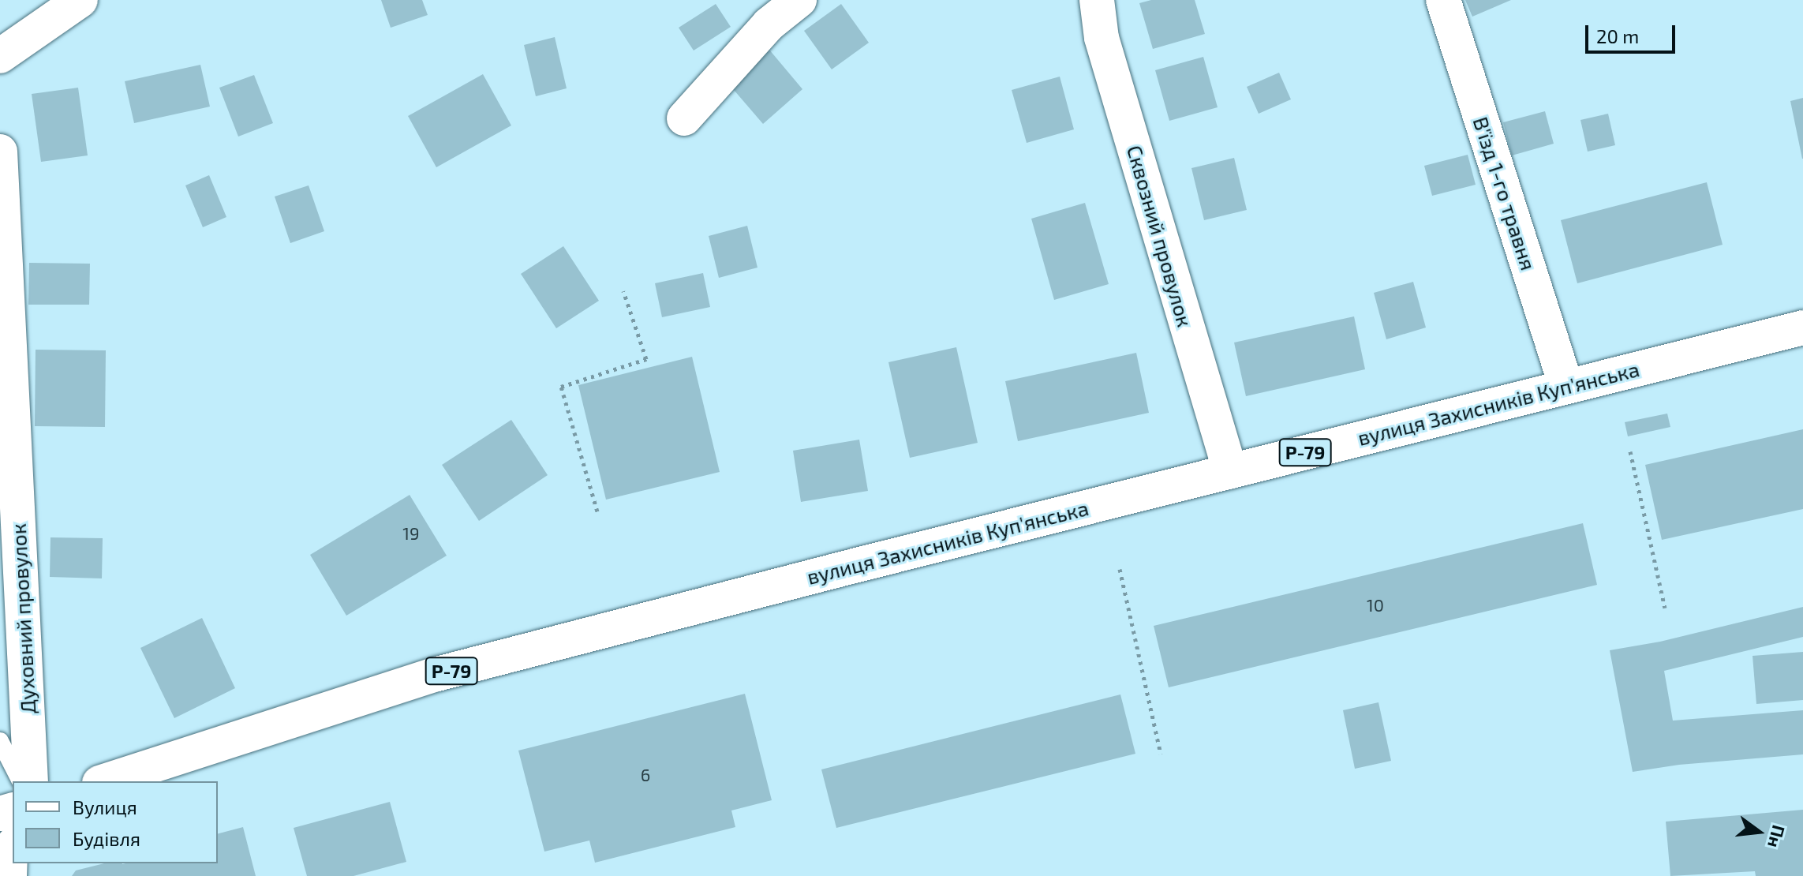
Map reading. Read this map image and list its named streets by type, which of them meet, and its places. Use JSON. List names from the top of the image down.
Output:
{
  "streets": {
    "main road": [
      "В'їзд 1-го травня",
      "Сквозний провулок",
      "вулиця Захисників Куп'янська",
      "Р-79",
      "Духовний провулок"
    ]
  },
  "crossings": [
    ["В'їзд 1-го травня", "вулиця Захисників Куп'янська"],
    ["Сквозний провулок", "вулиця Захисників Куп'янська"]
  ],
  "house_numbers": ["19", "10", "6"],
  "legend": ["Вулиця", "Будівля"],
  "scale_bar": "20 m",
  "north": "right"
}
